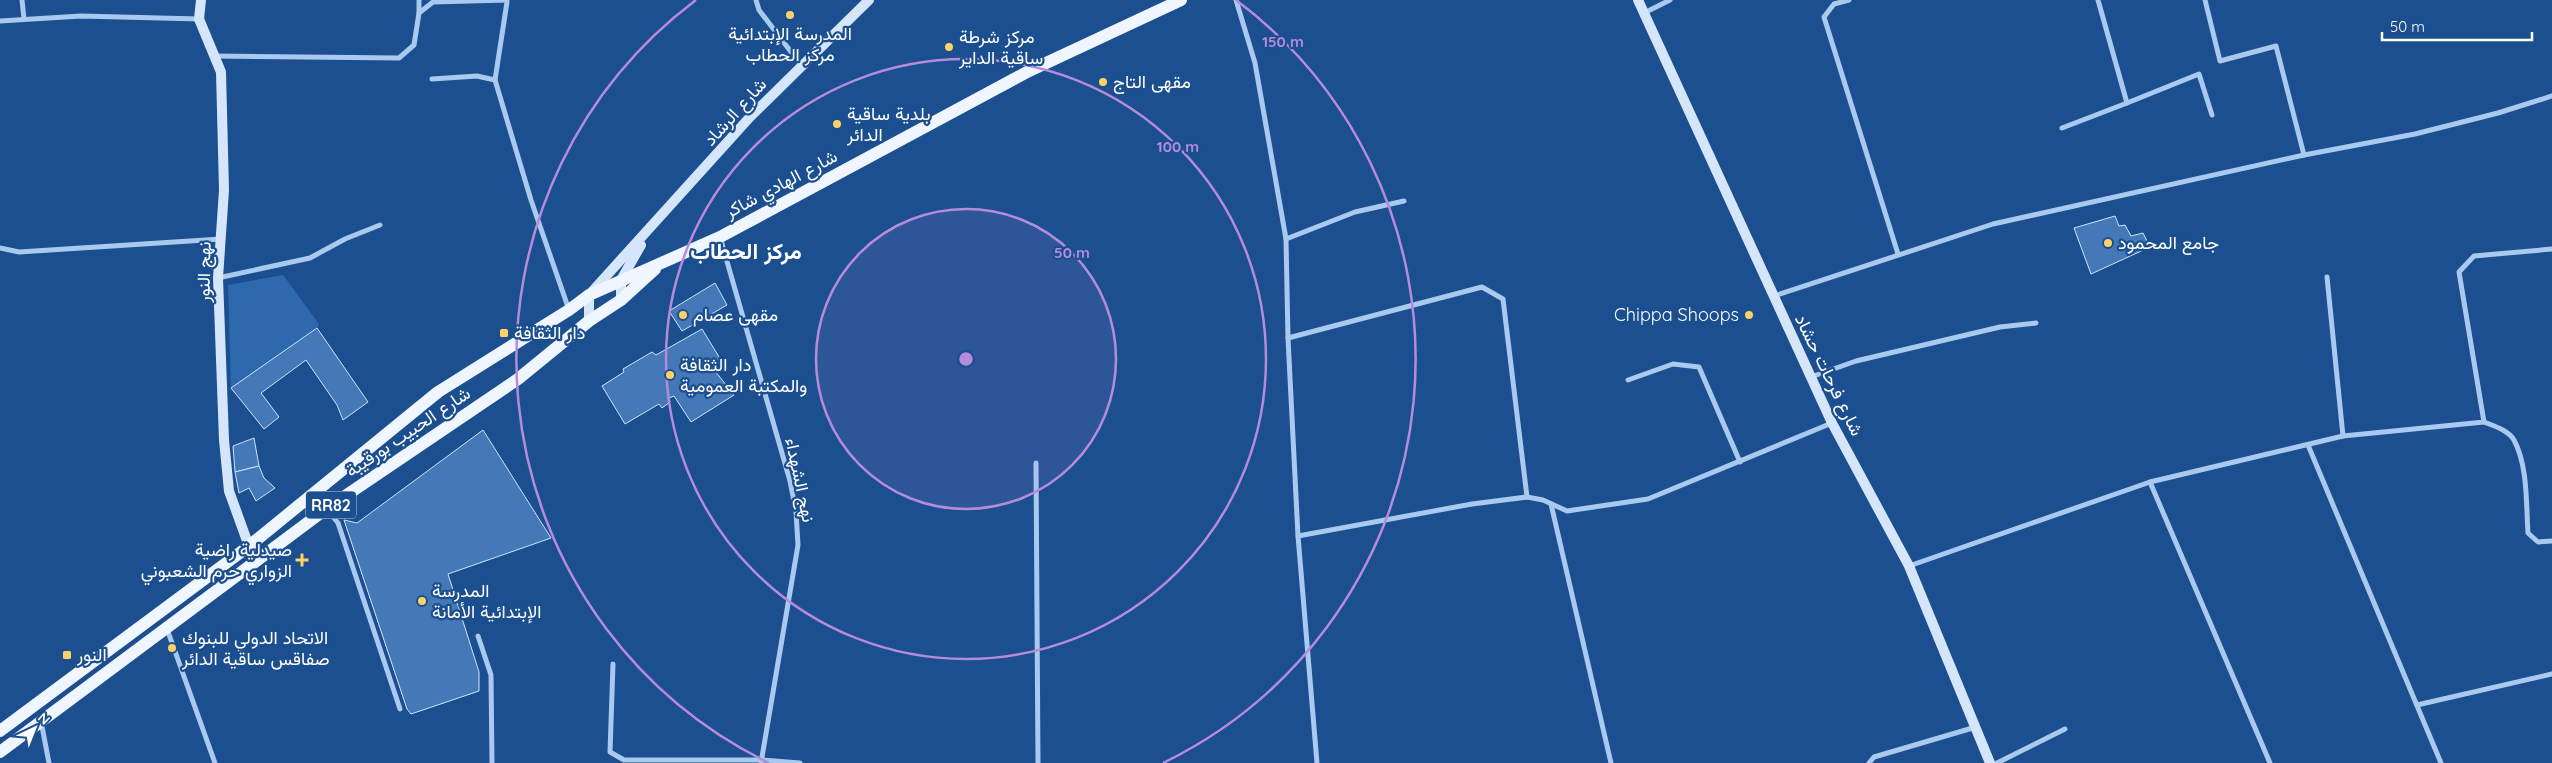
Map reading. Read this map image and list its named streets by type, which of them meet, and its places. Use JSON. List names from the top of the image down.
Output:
{
  "streets": {
    "main road": ["شارع الهادي شاكر", "شارع الحبيب بورقيبة", "RR82"],
    "street": [
      "شارع الرشاد",
      "نهج النور",
      "شارع فرحات حشاد",
      "نهج الشهداء"
    ]
  },
  "crossings": [
    ["شارع الرشاد", "شارع الحبيب بورقيبة"],
    ["شارع الهادي شاكر", "شارع الحبيب بورقيبة"],
    ["شارع الهادي شاكر", "نهج الشهداء"],
    ["نهج النور", "شارع الحبيب بورقيبة"],
    ["شارع الحبيب بورقيبة", "نهج الشهداء"]
  ],
  "districts": ["مركز الحطاب"],
  "places": {
    "other": [
      "المدرسة الإبتدائية مركز الحطاب",
      "مركز شرطة ساقية الداير",
      "مقهى التاج",
      "بلدية ساقية الدائر",
      "جامع المحمود",
      "مقهى عصام",
      "Chippa Shoops",
      "دار الثقافة والمكتبة العمومية",
      "المدرسة الإبتدائية الأمانة",
      "الاتحاد الدولي للبنوك صفاقس ساقية الدائر"
    ],
    "transit": ["دار الثقافة", "النور"],
    "health": ["صيدلية راضية الزواري حرم الشعبوني"]
  },
  "scale_bar": "50 m",
  "north": "top right",
  "rings": ["150 m", "100 m", "50 m"]
}
